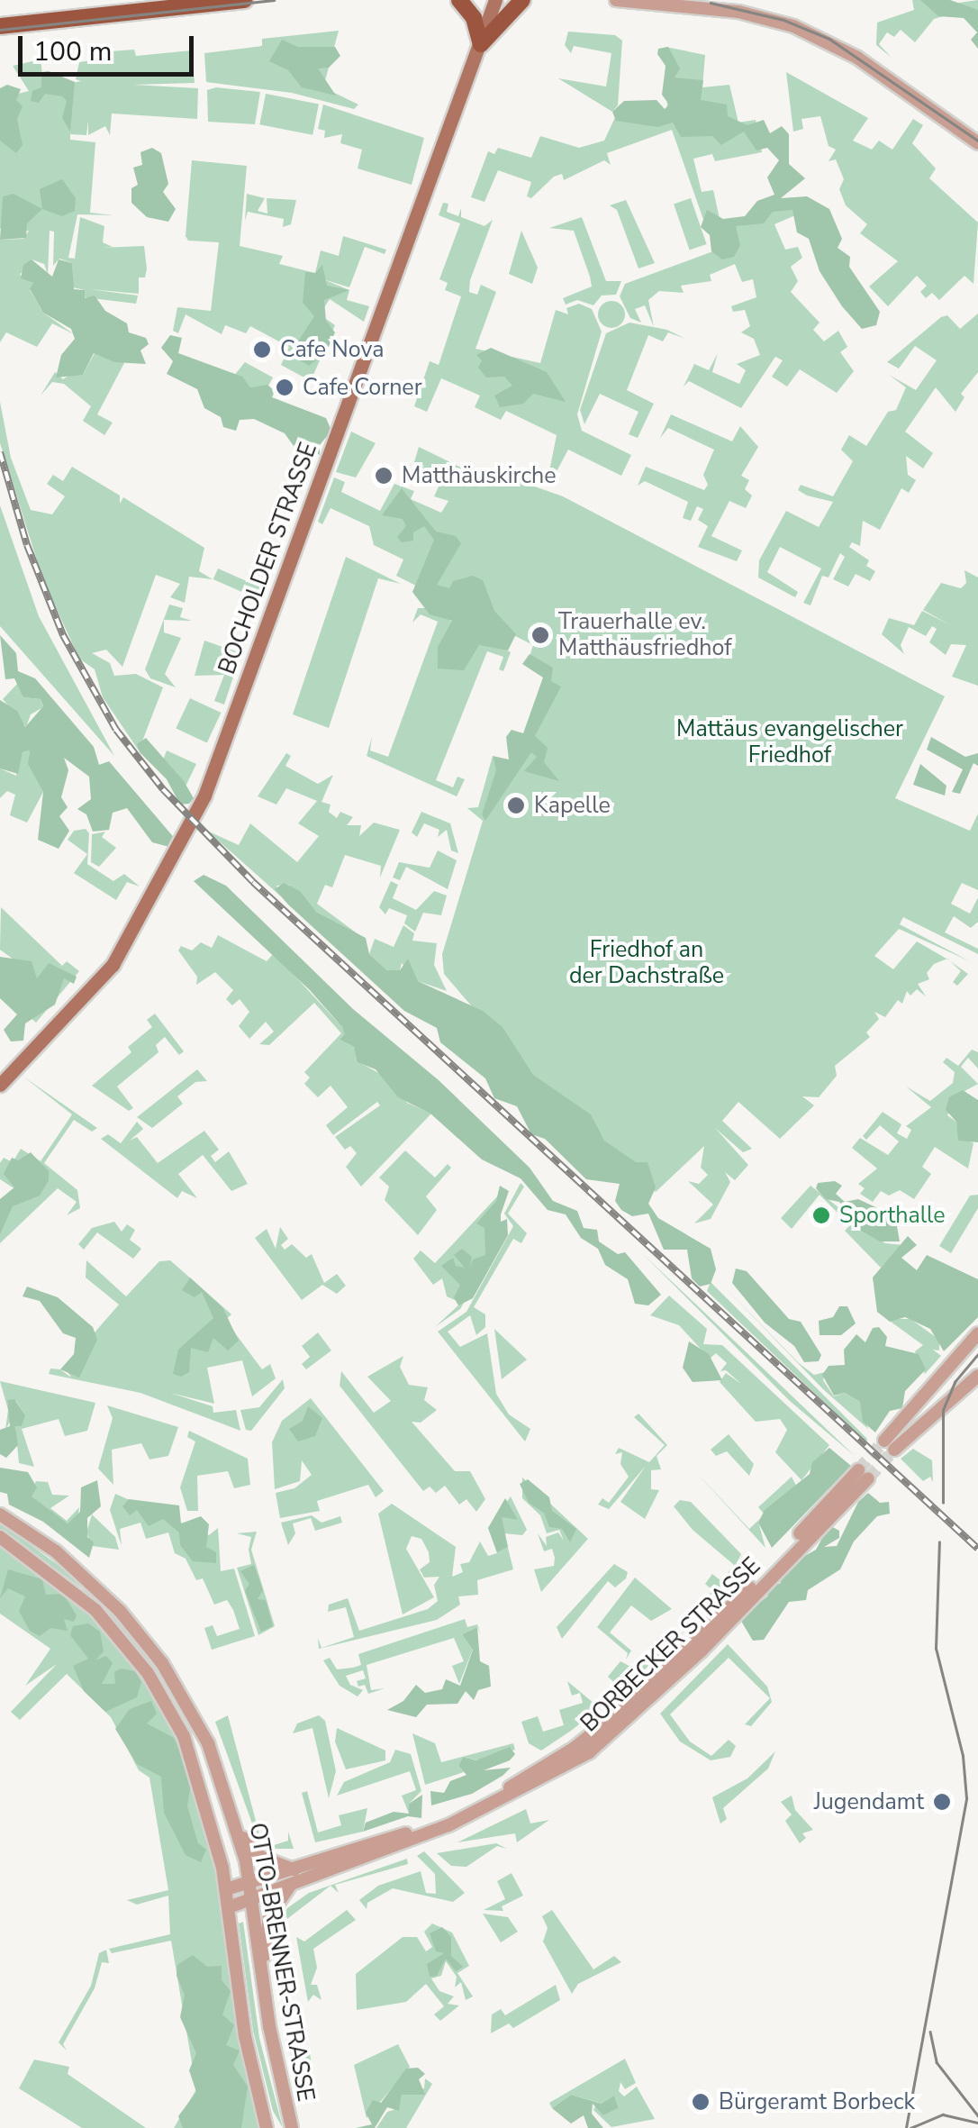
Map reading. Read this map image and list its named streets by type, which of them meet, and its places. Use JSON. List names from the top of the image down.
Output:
{
  "streets": {
    "main road": ["BOCHOLDER STRASSE"],
    "street": ["BORBECKER STRASSE", "OTTO-BRENNER-STRASSE"]
  },
  "crossings": [
    ["BORBECKER STRASSE", "OTTO-BRENNER-STRASSE"]
  ],
  "parks": ["Mattäus evangelischer Friedhof", "Friedhof an der Dachstraße"],
  "places": [
    "Cafe Nova",
    "Cafe Corner",
    "Matthäuskirche",
    "Trauerhalle ev. Matthäusfriedhof",
    "Kapelle",
    "Sporthalle",
    "Jugendamt",
    "Bürgeramt Borbeck"
  ],
  "scale_bar": "100 m"
}
